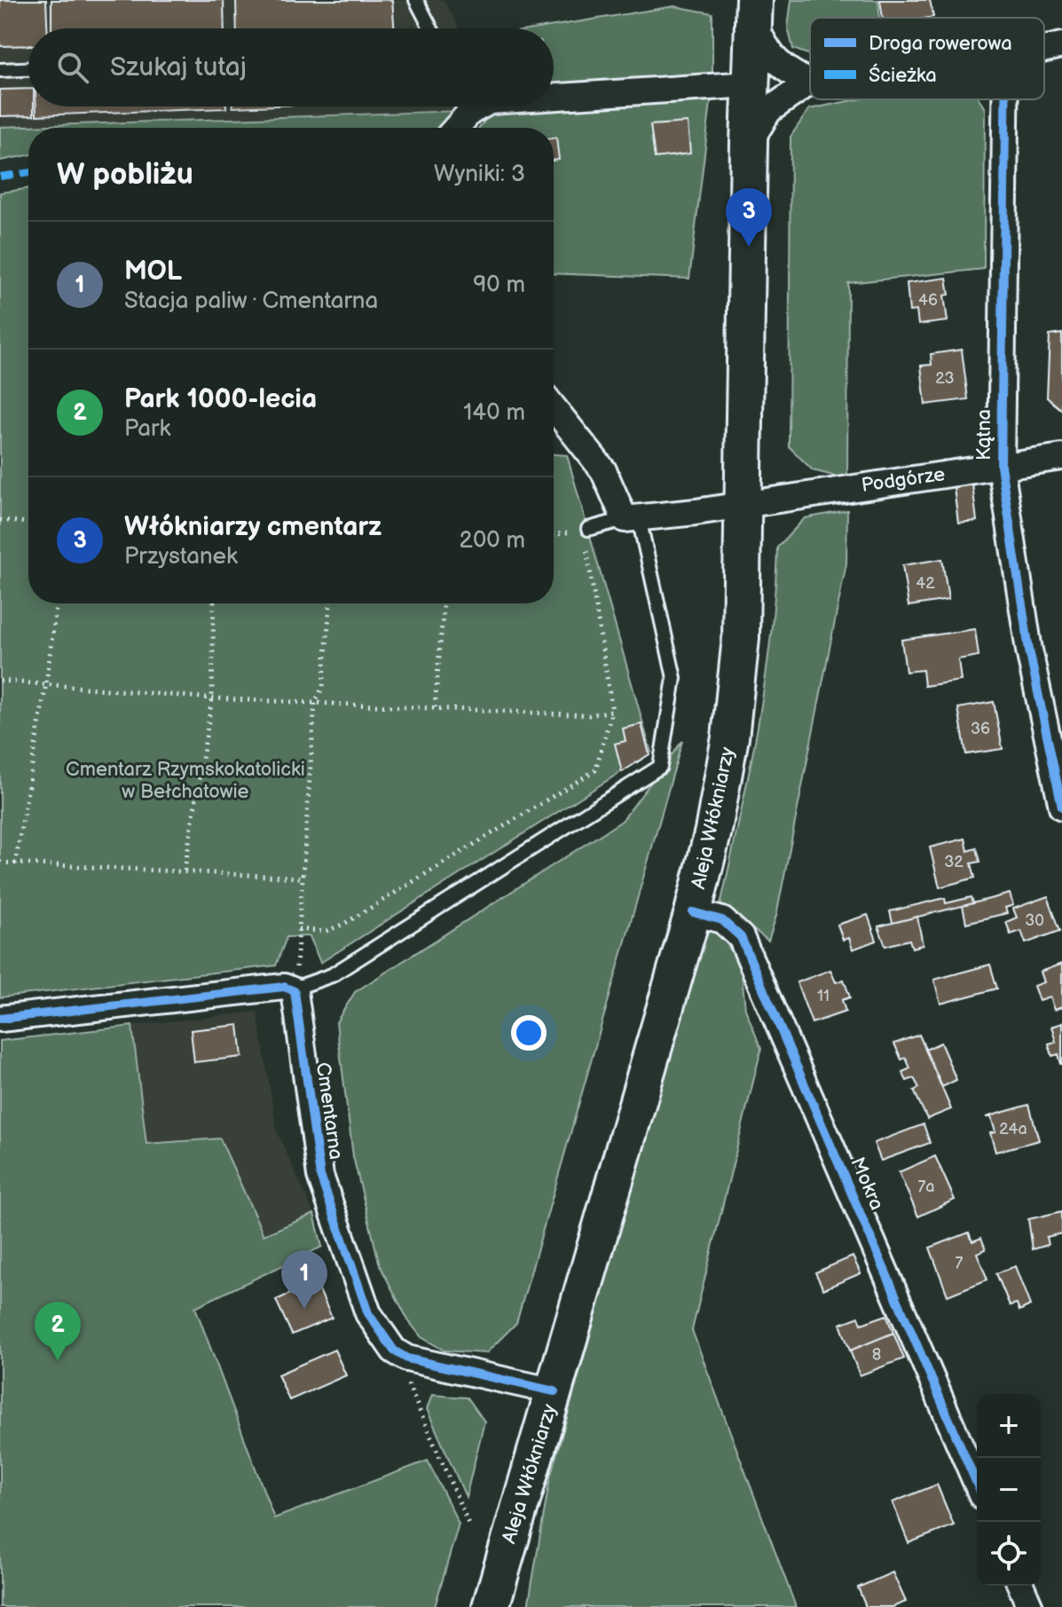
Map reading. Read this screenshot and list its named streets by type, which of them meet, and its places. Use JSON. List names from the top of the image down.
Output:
{
  "streets": {
    "main road": ["Aleja Włókniarzy"],
    "street": [
      "Kątna",
      "Podgórze",
      "Cmentarna",
      "Mokra"
    ]
  },
  "crossings": [
    ["Kątna", "Podgórze"],
    ["Podgórze", "Aleja Włókniarzy"],
    ["Aleja Włókniarzy", "Mokra"]
  ],
  "parks": ["Cmentarz Rzymskokatolicki w Bełchatowie"],
  "house_numbers": [
    "46",
    "23",
    "42",
    "36",
    "32",
    "30",
    "11",
    "24a",
    "7a",
    "7",
    "8"
  ],
  "legend": ["Droga rowerowa", "Ścieżka"],
  "page": {
    "search": "Szukaj tutaj",
    "heading": ["W pobliżu", "Wyniki: 3"],
    "pins": ["3", "1", "2"],
    "list": [
      {
        "mark": "1",
        "name": "MOL",
        "note": "Stacja paliw · Cmentarna",
        "value": "90 m"
      },
      {
        "mark": "2",
        "name": "Park 1000-lecia",
        "note": "Park",
        "value": "140 m"
      },
      {
        "mark": "3",
        "name": "Włókniarzy cmentarz",
        "note": "Przystanek",
        "value": "200 m"
      }
    ],
    "map_buttons": ["+", "−"]
  }
}
